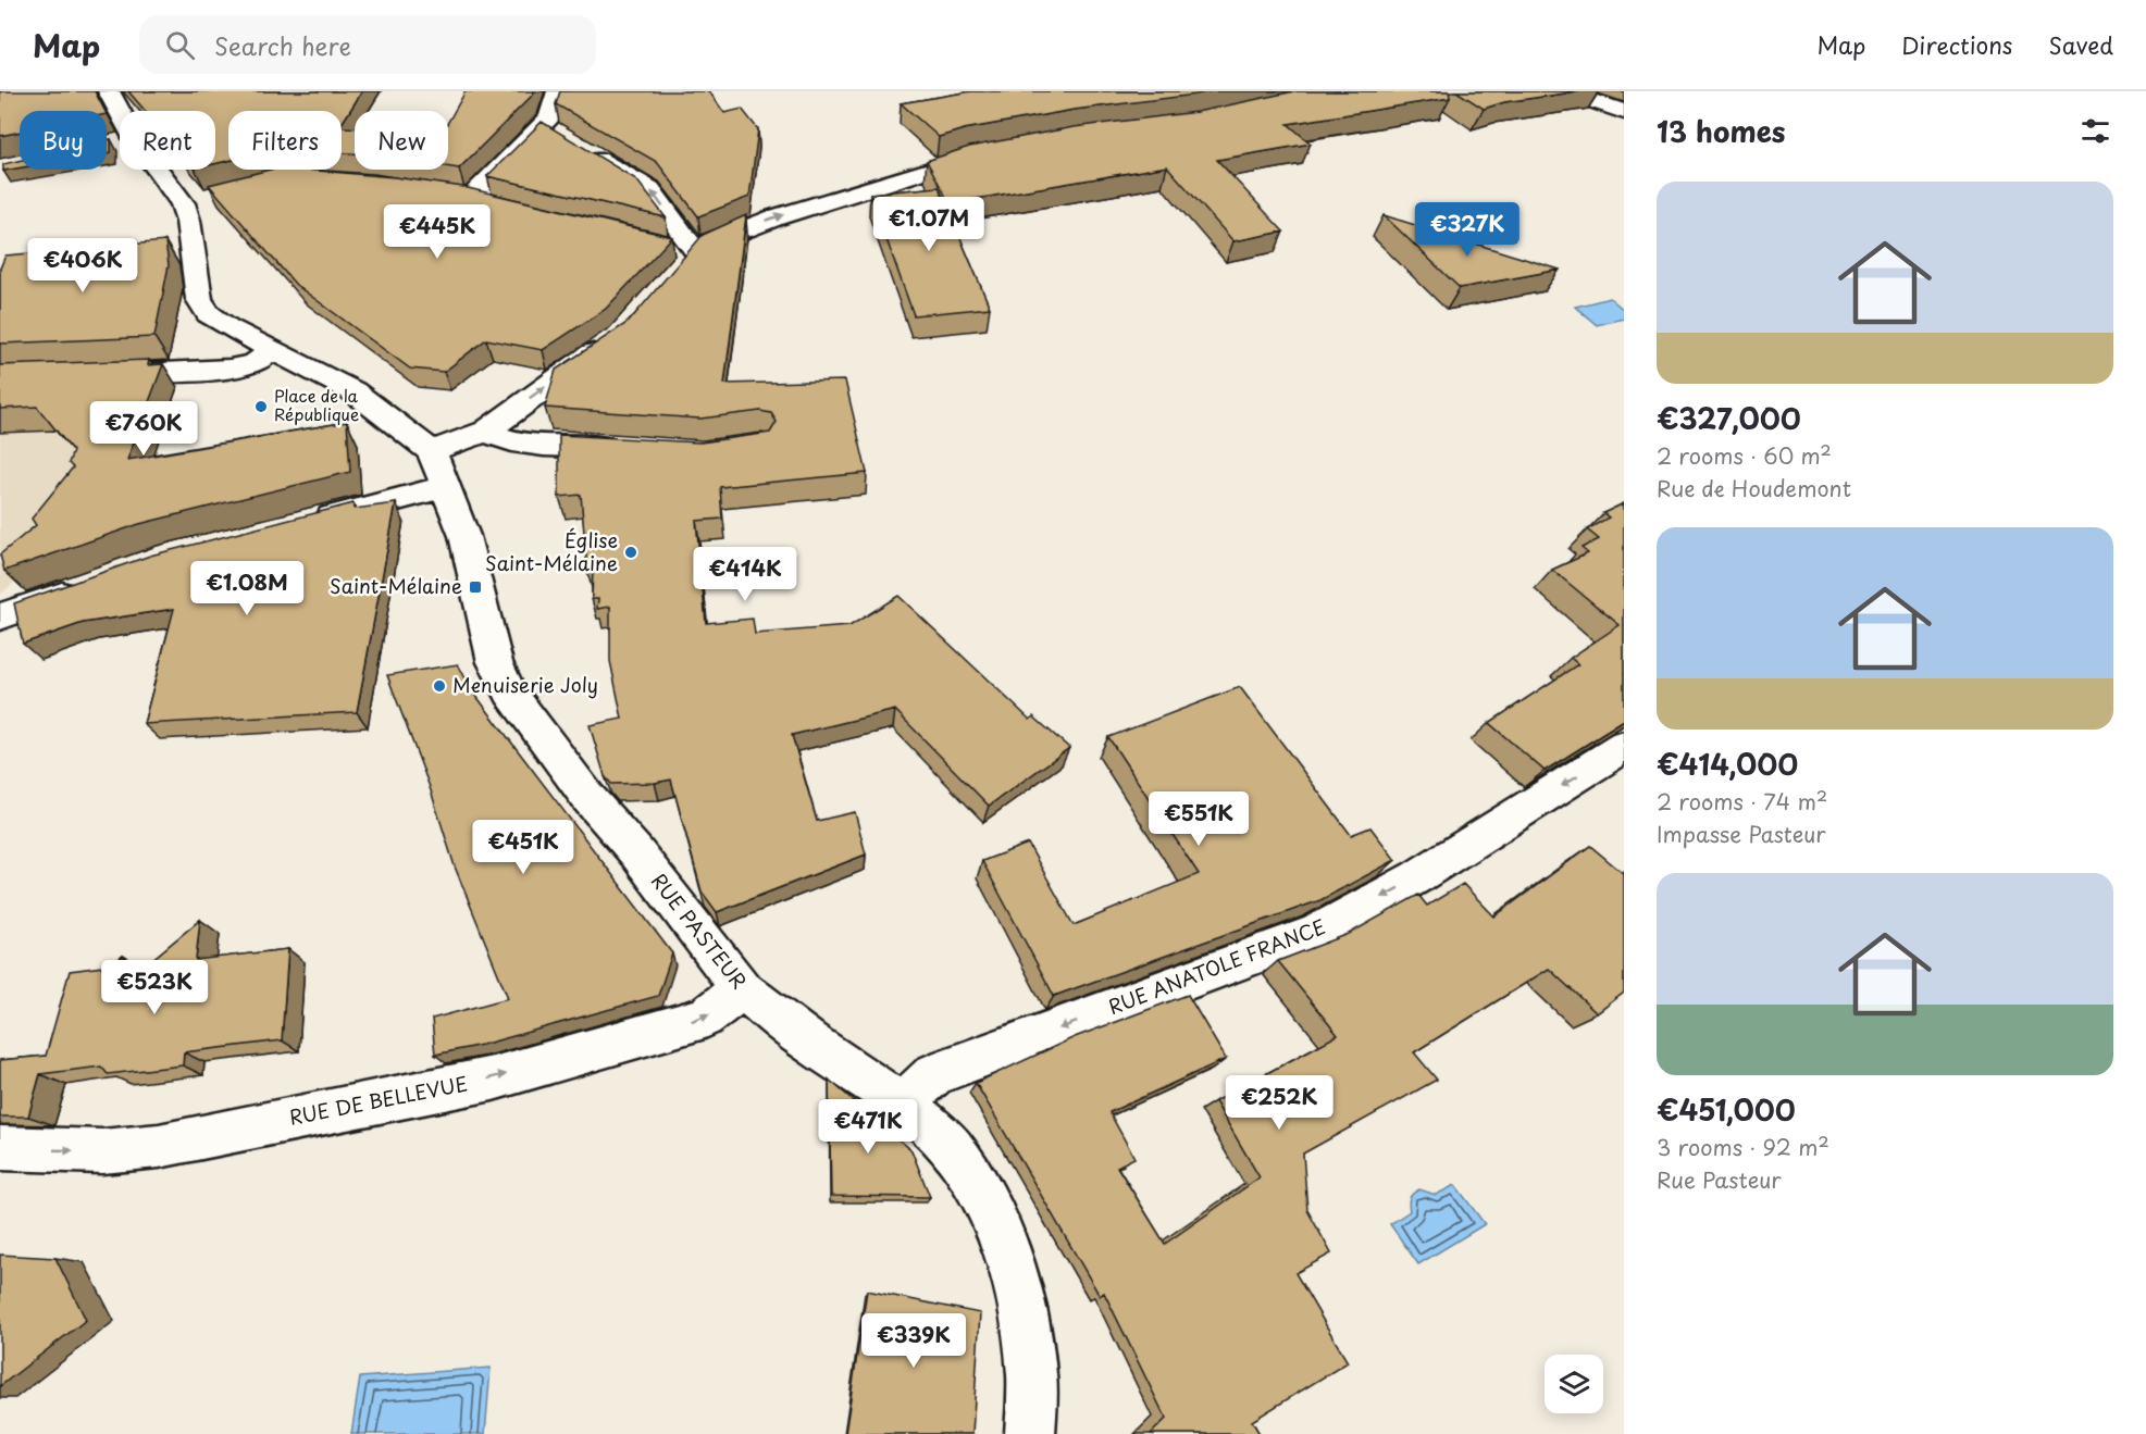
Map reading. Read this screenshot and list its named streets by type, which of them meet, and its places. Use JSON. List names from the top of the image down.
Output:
{
  "streets": {
    "street": ["RUE PASTEUR", "RUE ANATOLE FRANCE", "RUE DE BELLEVUE"]
  },
  "crossings": [
    ["RUE PASTEUR", "RUE ANATOLE FRANCE"],
    ["RUE PASTEUR", "RUE DE BELLEVUE"]
  ],
  "one_way": ["RUE ANATOLE FRANCE", "RUE DE BELLEVUE"],
  "places": {
    "other": ["Place de la République", "Église Saint-Mélaine", "Menuiserie Joly"],
    "transit": ["Saint-Mélaine"]
  },
  "page": {
    "header": "Map",
    "search": "Search here",
    "nav": ["Map", "Directions", "Saved"],
    "heading": "13 homes",
    "chip": [
      "Buy",
      "Rent",
      "Filters",
      "New"
    ],
    "list": [
      {
        "name": "€327,000",
        "note": "2 rooms · 60 m² · Rue de Houdemont"
      },
      {
        "name": "€414,000",
        "note": "2 rooms · 74 m² · Impasse Pasteur"
      },
      {
        "name": "€451,000",
        "note": "3 rooms · 92 m² · Rue Pasteur"
      }
    ],
    "price": [
      "€1.07M",
      "€327K",
      "€445K",
      "€406K",
      "€760K",
      "€414K",
      "€1.08M",
      "€551K",
      "€451K",
      "€523K",
      "€252K",
      "€471K",
      "€339K"
    ]
  }
}
